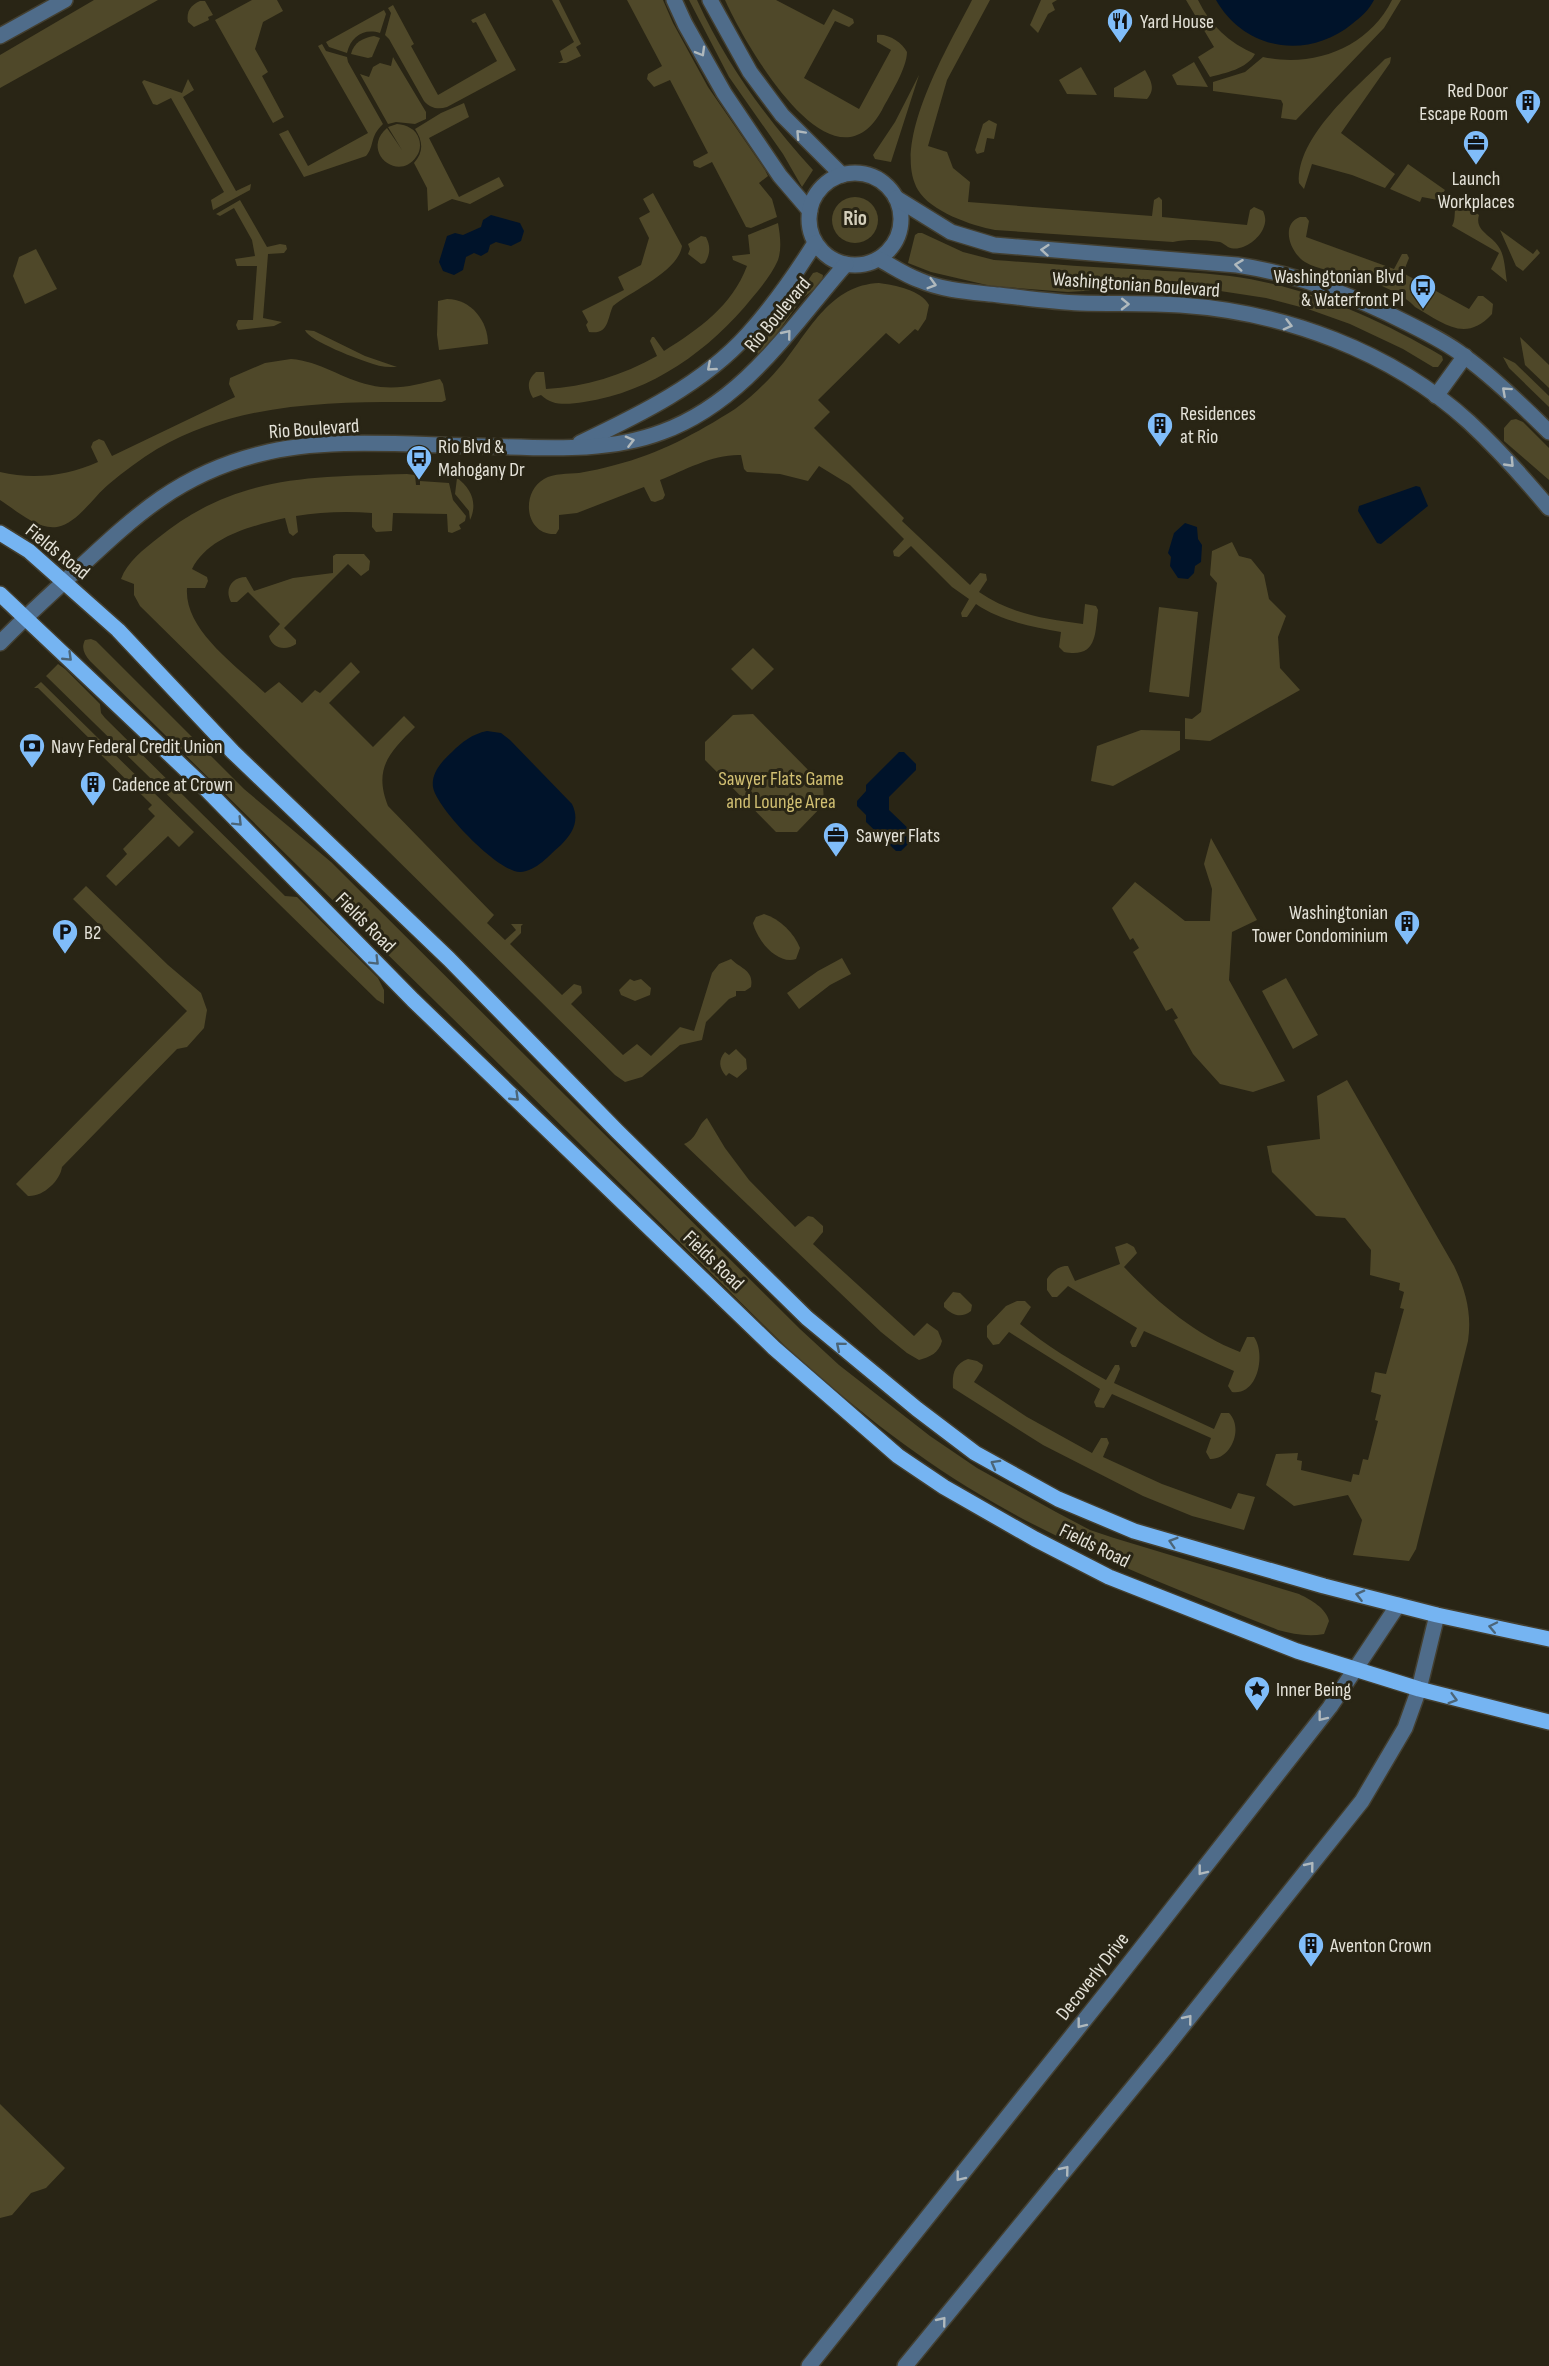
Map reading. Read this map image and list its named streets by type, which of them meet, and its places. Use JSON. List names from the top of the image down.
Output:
{
  "streets": {
    "main road": ["Fields Road"],
    "street": ["Washingtonian Boulevard", "Rio Boulevard", "Decoverly Drive"]
  },
  "crossings": [
    ["Washingtonian Boulevard", "Rio Boulevard"],
    ["Rio Boulevard", "Fields Road"],
    ["Fields Road", "Decoverly Drive"]
  ],
  "districts": ["Rio"],
  "parks": ["Sawyer Flats Game and Lounge Area"],
  "places": {
    "restaurant": ["Yard House"],
    "building": [
      "Red Door Escape Room",
      "Residences at Rio",
      "Cadence at Crown",
      "Washingtonian Tower Condominium",
      "Aventon Crown"
    ],
    "office": ["Launch Workplaces", "Sawyer Flats"],
    "bus stop": ["Washingtonian Blvd & Waterfront Pl", "Rio Blvd & Mahogany Dr"],
    "bank": ["Navy Federal Credit Union"],
    "parking": ["B2"],
    "place": ["Inner Being"]
  }
}
